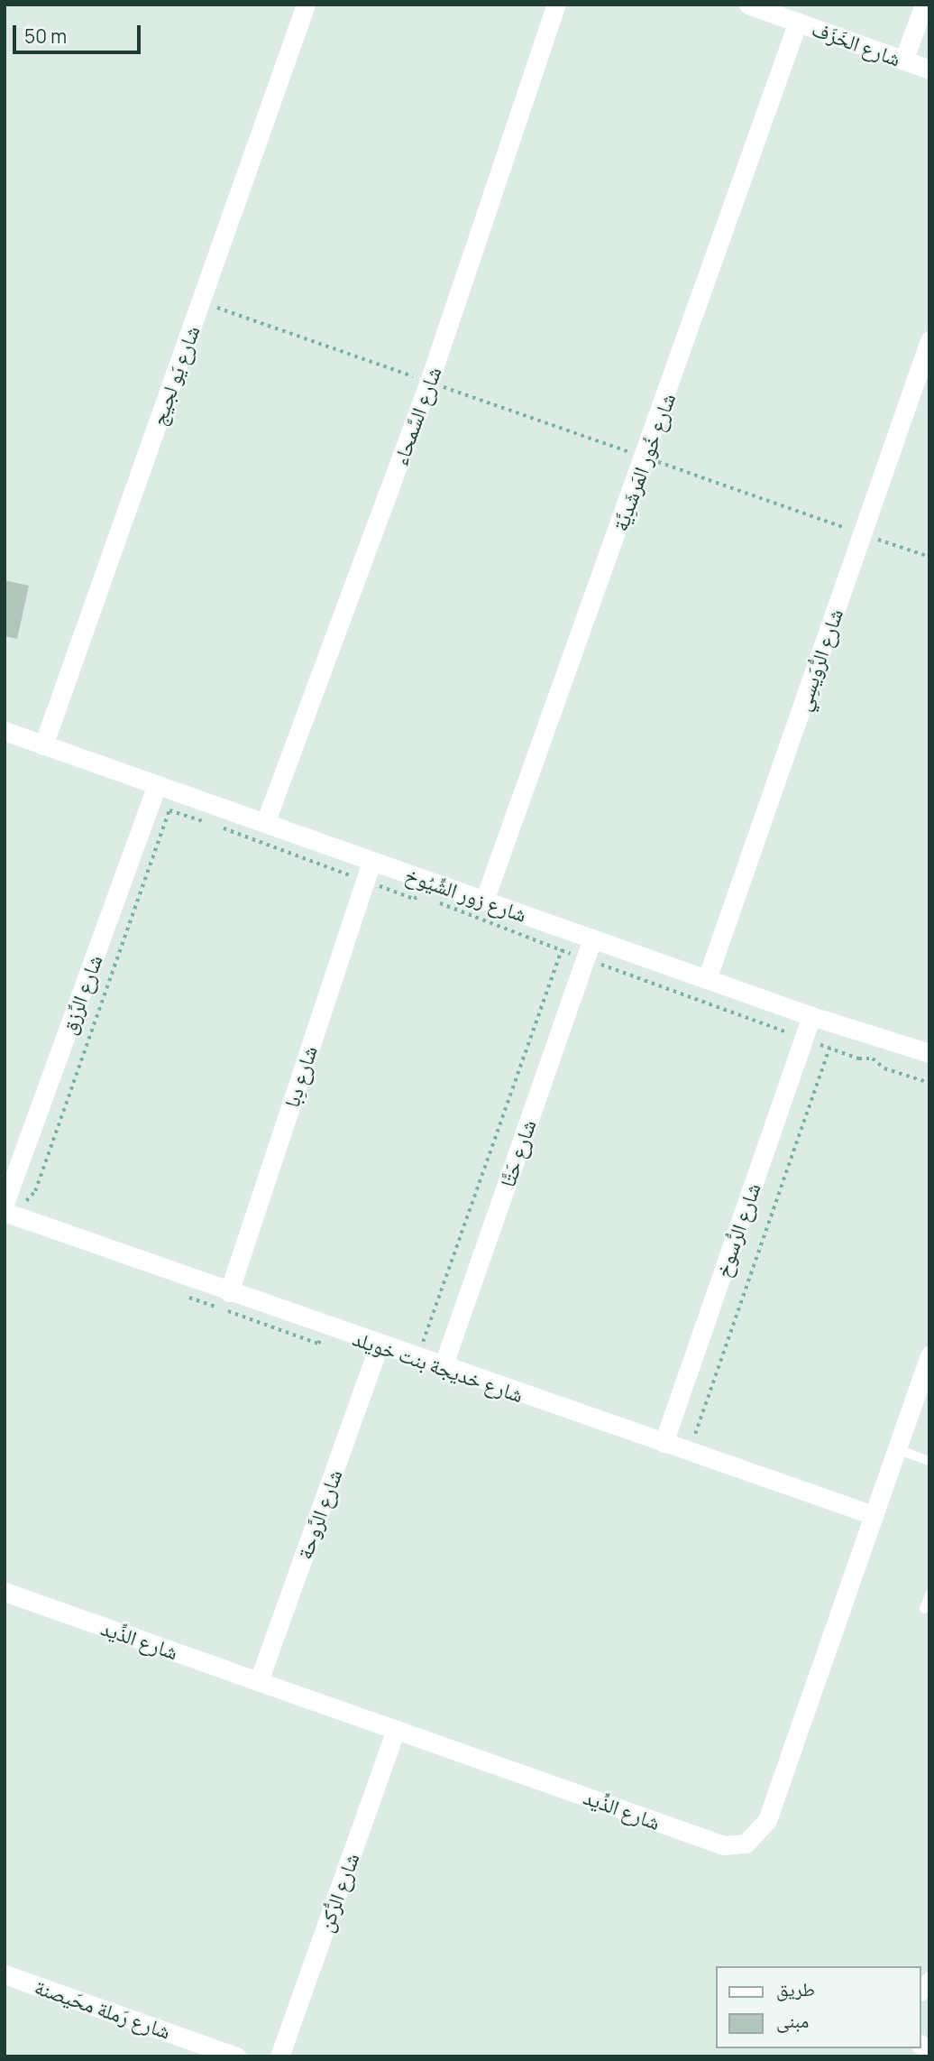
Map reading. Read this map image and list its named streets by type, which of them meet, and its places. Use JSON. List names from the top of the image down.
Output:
{
  "streets": {
    "street": [
      "شارع الخَزَف",
      "شارع يَو لجيج",
      "شارع السَّمحاء",
      "شارع خُور المَرشَدِيَّة",
      "شارع الرُّوَيسِي",
      "شارع زور الشِّيُوخ",
      "شارع الرِّزق",
      "شارع دِبا",
      "شارع حَتَّا",
      "شارع الرُّسوخ",
      "شارع خديجة بنت خويلد",
      "شارع الرَّوحة",
      "شارع الذِّيد",
      "شارع الرُّكن",
      "شارع رَملة محَيصنة"
    ]
  },
  "crossings": [
    ["شارع الخَزَف", "شارع خُور المَرشَدِيَّة"],
    ["شارع يَو لجيج", "شارع زور الشِّيُوخ"],
    ["شارع السَّمحاء", "شارع زور الشِّيُوخ"],
    ["شارع خُور المَرشَدِيَّة", "شارع زور الشِّيُوخ"],
    ["شارع الرُّوَيسِي", "شارع زور الشِّيُوخ"],
    ["شارع زور الشِّيُوخ", "شارع الرِّزق"],
    ["شارع زور الشِّيُوخ", "شارع دِبا"],
    ["شارع زور الشِّيُوخ", "شارع حَتَّا"],
    ["شارع زور الشِّيُوخ", "شارع الرُّسوخ"],
    ["شارع دِبا", "شارع خديجة بنت خويلد"],
    ["شارع حَتَّا", "شارع خديجة بنت خويلد"],
    ["شارع الرُّسوخ", "شارع خديجة بنت خويلد"],
    ["شارع خديجة بنت خويلد", "شارع الرَّوحة"],
    ["شارع خديجة بنت خويلد", "شارع الذِّيد"],
    ["شارع الرَّوحة", "شارع الذِّيد"],
    ["شارع الذِّيد", "شارع الرُّكن"]
  ],
  "legend": ["طريق", "مبنى"],
  "scale_bar": "50 m"
}
